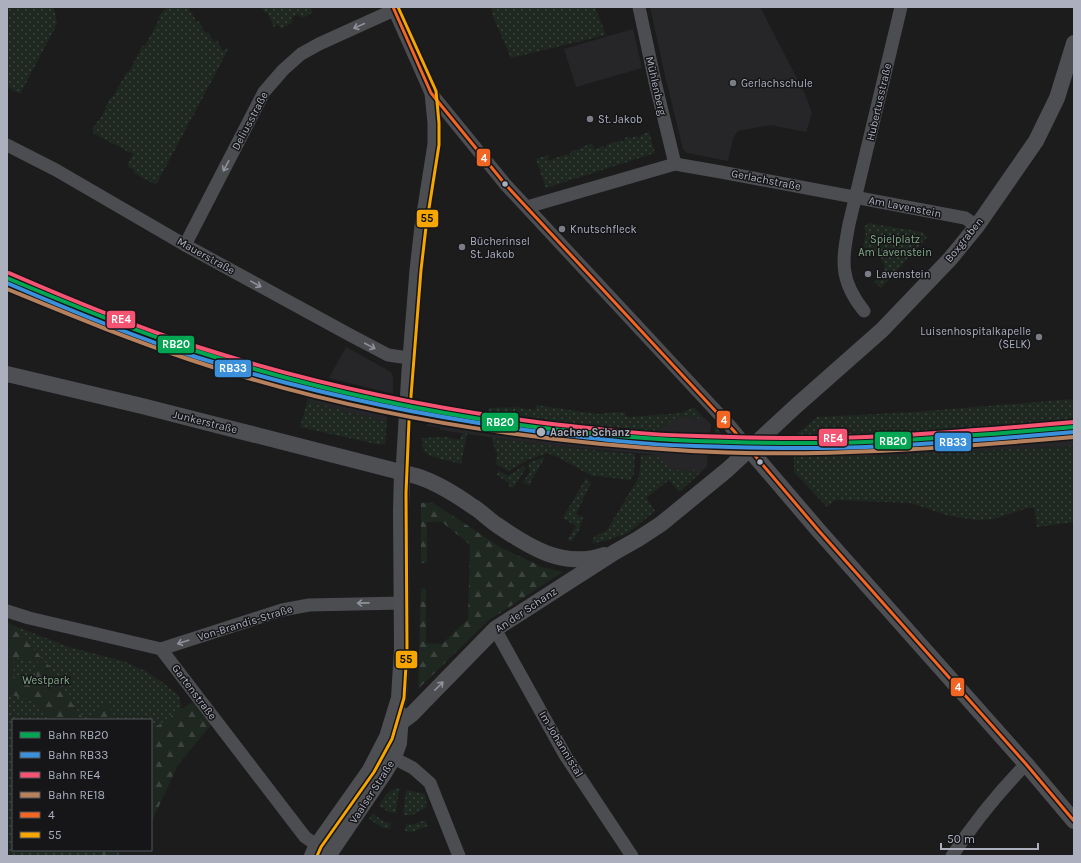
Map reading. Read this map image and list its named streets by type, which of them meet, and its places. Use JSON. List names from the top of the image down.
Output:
{
  "streets": {
    "main road": [
      "Boxgraben",
      "Junkerstraße",
      "An der Schanz",
      "Vaalser Straße"
    ],
    "street": [
      "Mühlenberg",
      "Hubertusstraße",
      "Deliusstraße",
      "Gerlachstraße",
      "Am Lavenstein",
      "Mauerstraße",
      "Von-Brandis-Straße",
      "Gartenstraße",
      "Im Johannistal"
    ]
  },
  "crossings": [
    ["Mühlenberg", "Gerlachstraße"],
    ["Hubertusstraße", "Gerlachstraße"],
    ["Hubertusstraße", "Am Lavenstein"],
    ["Deliusstraße", "Mauerstraße"],
    ["Gerlachstraße", "Am Lavenstein"],
    ["Am Lavenstein", "Boxgraben"],
    ["Boxgraben", "An der Schanz"],
    ["Junkerstraße", "An der Schanz"],
    ["An der Schanz", "Im Johannistal"],
    ["An der Schanz", "Vaalser Straße"],
    ["Von-Brandis-Straße", "Gartenstraße"],
    ["Gartenstraße", "Vaalser Straße"]
  ],
  "one_way": ["Deliusstraße", "Mauerstraße", "Von-Brandis-Straße"],
  "parks": ["Spielplatz Am Lavenstein", "Westpark"],
  "places": [
    "Gerlachschule",
    "St. Jakob",
    "Knutschfleck",
    "Bücherinsel St. Jakob",
    "Lavenstein",
    "Luisenhospitalkapelle (SELK)",
    "Aachen Schanz"
  ],
  "lines": [
    "transit line 4",
    "transit line 55",
    "rail line RE4",
    "rail line RB20",
    "rail line RB33",
    "rail line RE18"
  ],
  "legend": [
    "Bahn RB20",
    "Bahn RB33",
    "Bahn RE4",
    "Bahn RE18",
    "4",
    "55"
  ],
  "scale_bar": "50 m"
}
